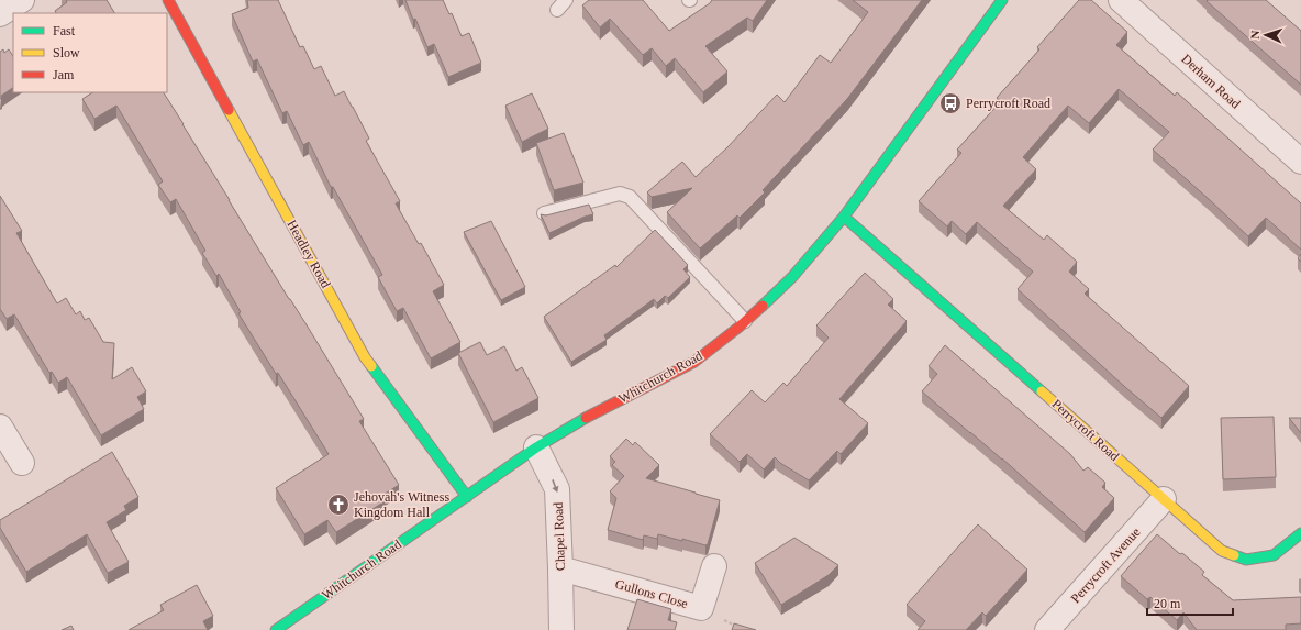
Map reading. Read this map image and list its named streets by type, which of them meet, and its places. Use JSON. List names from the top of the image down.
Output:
{
  "streets": {
    "street": [
      "Derham Road",
      "Headley Road",
      "Whitchurch Road",
      "Perrycroft Road",
      "Chapel Road",
      "Perrycroft Avenue",
      "Gullons Close"
    ]
  },
  "crossings": [
    ["Headley Road", "Whitchurch Road"],
    ["Whitchurch Road", "Perrycroft Road"],
    ["Whitchurch Road", "Chapel Road"],
    ["Perrycroft Road", "Perrycroft Avenue"],
    ["Chapel Road", "Gullons Close"]
  ],
  "one_way": ["Chapel Road"],
  "places": {
    "bus stop": ["Perrycroft Road"],
    "church": ["Jehovah's Witness Kingdom Hall"]
  },
  "legend": ["Fast", "Slow", "Jam"],
  "scale_bar": "20 m",
  "north": "left"
}
